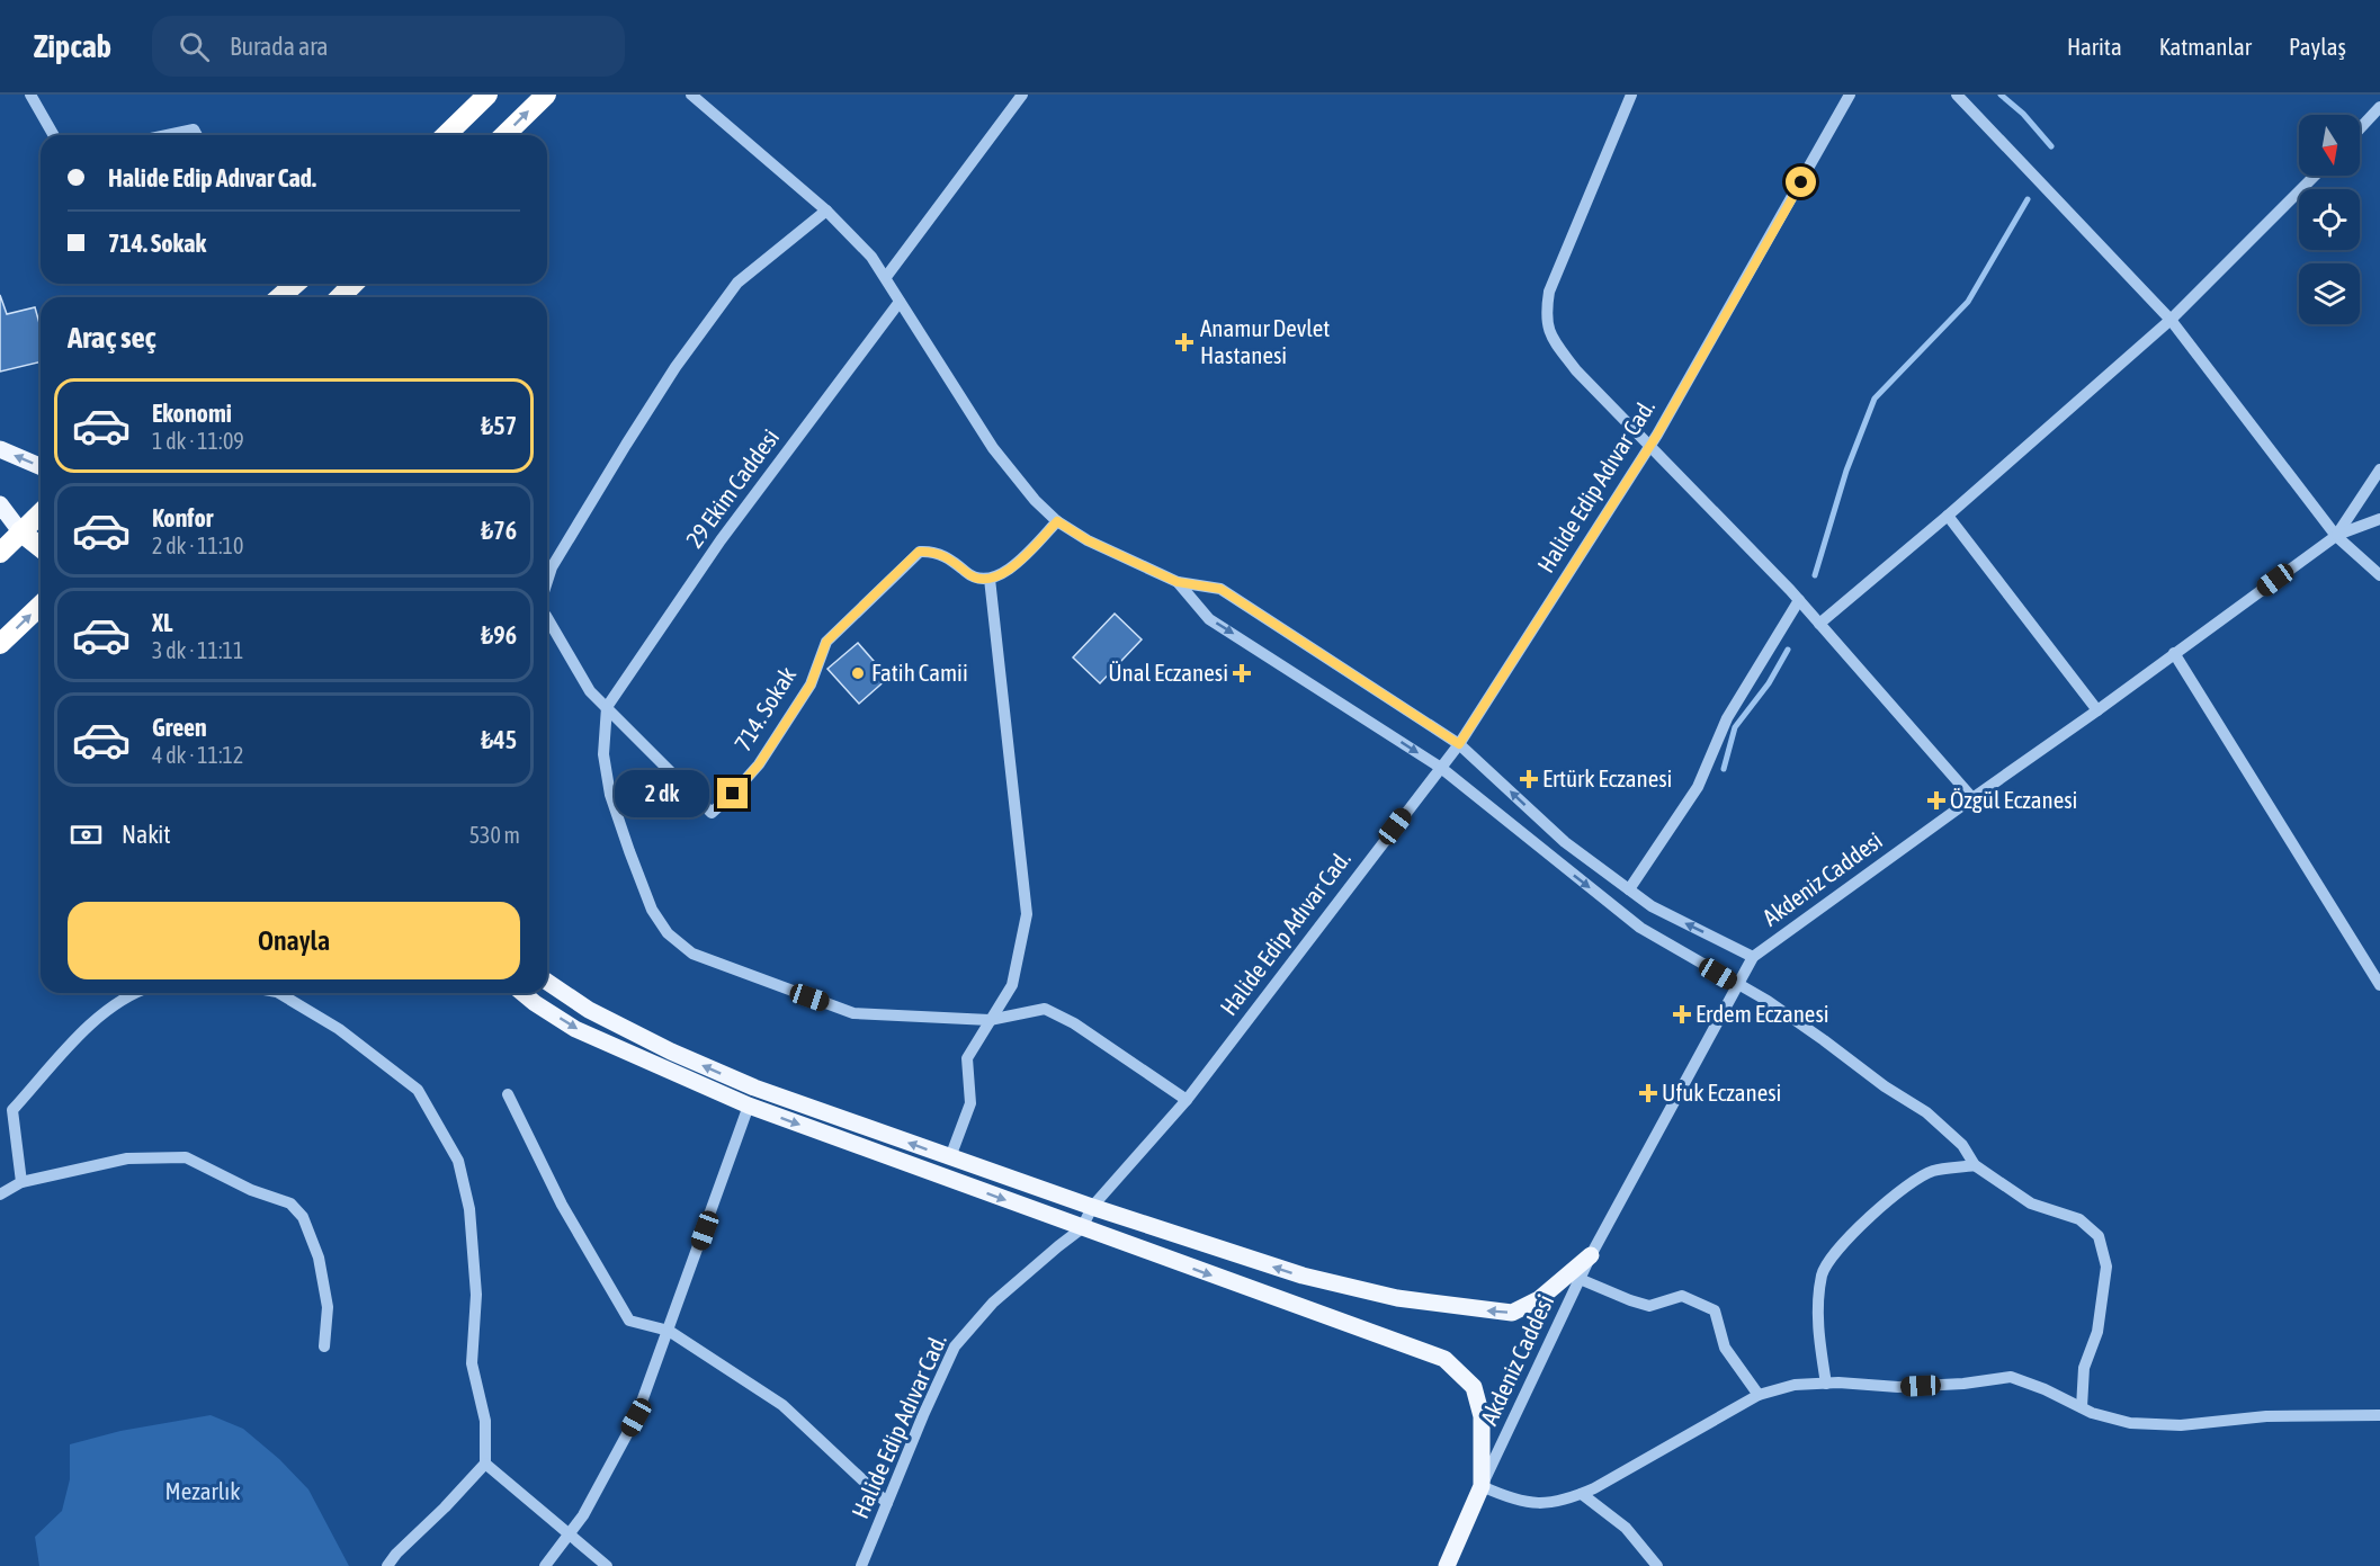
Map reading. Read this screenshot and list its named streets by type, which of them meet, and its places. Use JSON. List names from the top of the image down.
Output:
{
  "streets": {
    "street": [
      "Halide Edip Adıvar Cad.",
      "29 Ekim Caddesi",
      "714. Sokak",
      "Akdeniz Caddesi"
    ]
  },
  "crossings": [
    ["29 Ekim Caddesi", "714. Sokak"]
  ],
  "parks": ["Mezarlık"],
  "places": {
    "health": [
      "Anamur Devlet Hastanesi",
      "Ünal Eczanesi",
      "Ertürk Eczanesi",
      "Özgül Eczanesi",
      "Erdem Eczanesi",
      "Ufuk Eczanesi"
    ],
    "other": ["Fatih Camii"]
  },
  "north": "bottom",
  "page": {
    "header": "Zipcab",
    "search": "Burada ara",
    "nav": ["Harita", "Katmanlar", "Paylaş"],
    "banner": ["Halide Edip Adıvar Cad.", "714. Sokak"],
    "heading": "Araç seç",
    "list": [
      {
        "name": "Ekonomi",
        "note": "1 dk · 11:09",
        "value": "₺57"
      },
      {
        "name": "Konfor",
        "note": "2 dk · 11:10",
        "value": "₺76"
      },
      {
        "name": "XL",
        "note": "3 dk · 11:11",
        "value": "₺96"
      },
      {
        "name": "Green",
        "note": "4 dk · 11:12",
        "value": "₺45"
      }
    ],
    "bubble": "2 dk",
    "pay": ["Nakit", "530 m"],
    "buttons": "Onayla"
  }
}
